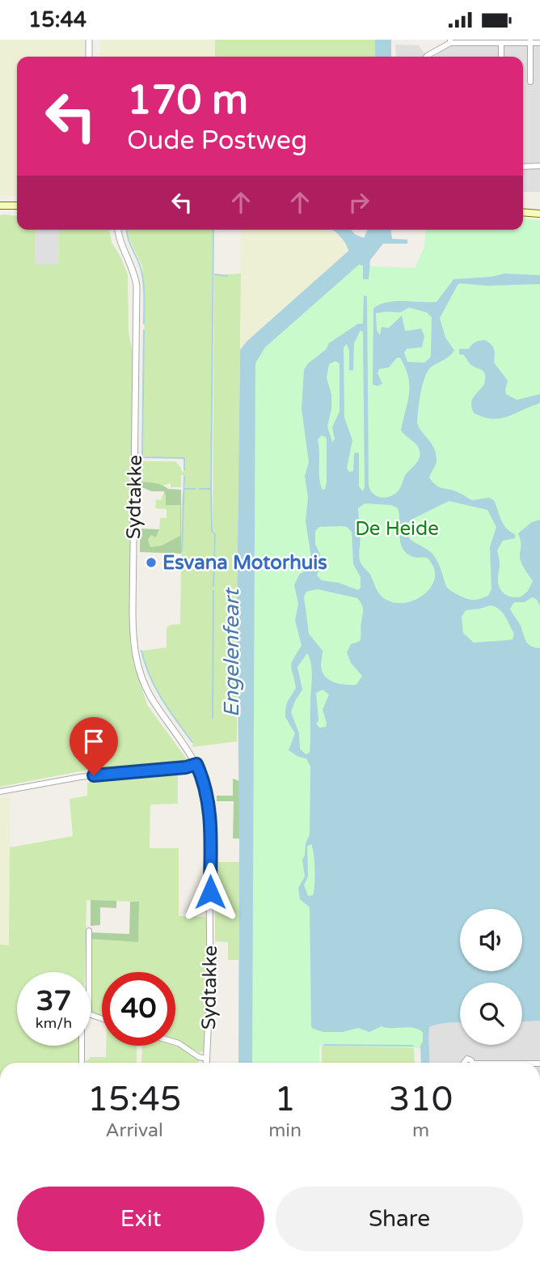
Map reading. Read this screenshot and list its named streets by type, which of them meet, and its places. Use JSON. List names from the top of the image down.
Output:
{
  "streets": {
    "street": ["Sydtakke"]
  },
  "water": ["Engelenfeart"],
  "parks": ["De Heide"],
  "places": ["Esvana Motorhuis"],
  "page": {
    "status": "15:44",
    "turn": ["170 m", "Oude Postweg"],
    "speed": "37 km/h",
    "limit": "40",
    "eta": [
      "15:45",
      "Arrival",
      "1",
      "min",
      "310",
      "m"
    ],
    "buttons": ["Exit", "Share"]
  }
}
